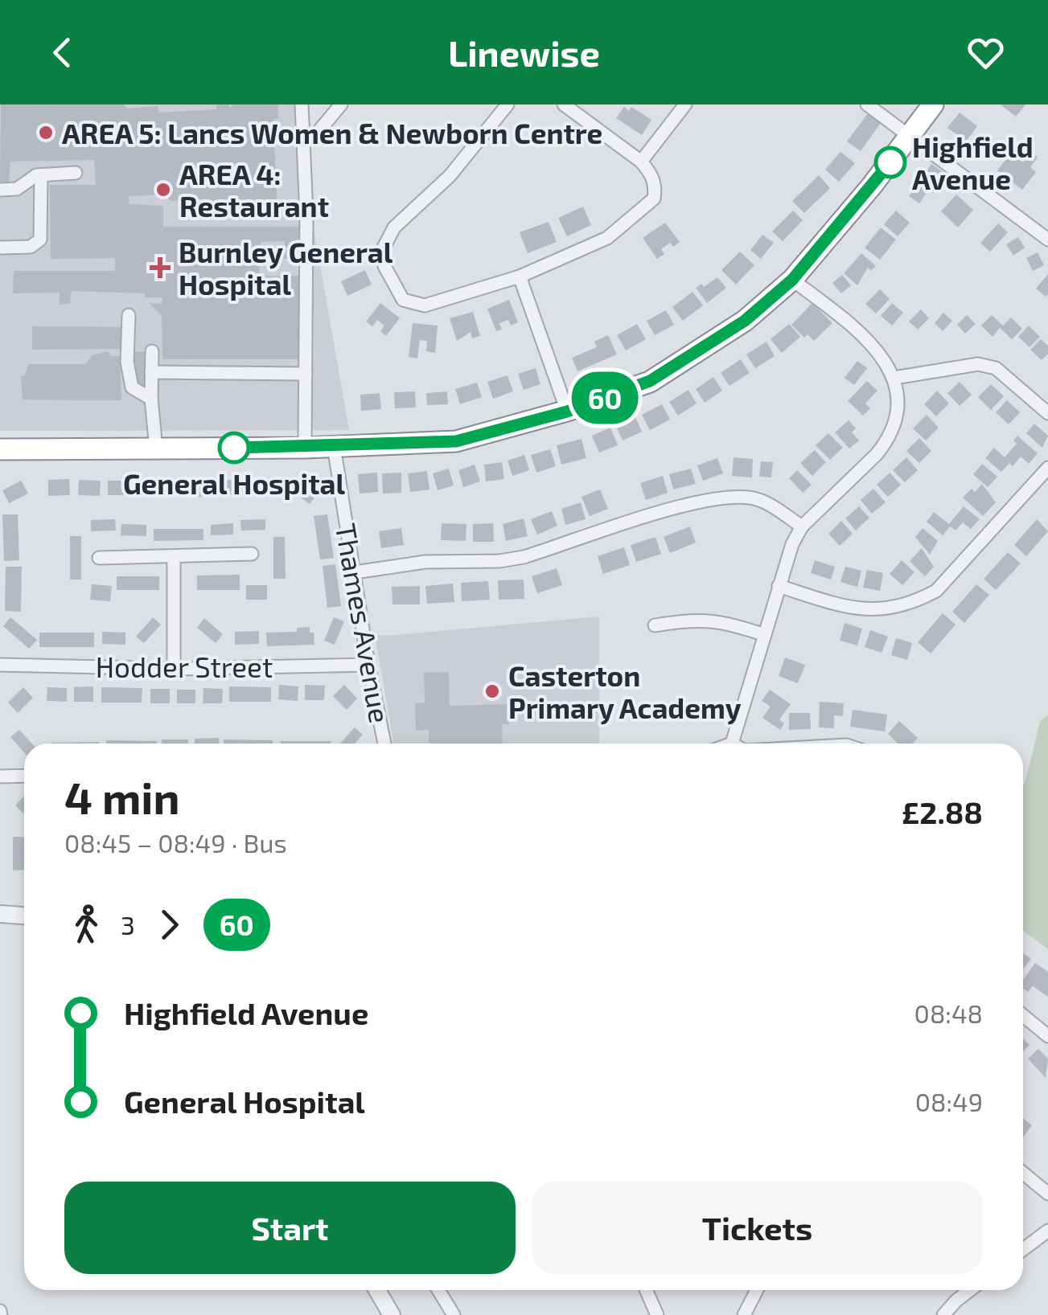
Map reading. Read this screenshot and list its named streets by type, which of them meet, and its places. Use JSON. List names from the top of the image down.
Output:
{
  "streets": {
    "street": ["Thames Avenue", "Hodder Street"]
  },
  "crossings": [
    ["Thames Avenue", "Hodder Street"]
  ],
  "places": {
    "other": [
      "AREA 5: Lancs Women & Newborn Centre",
      "Highfield Avenue",
      "AREA 4: Restaurant",
      "General Hospital",
      "Casterton Primary Academy"
    ],
    "health": ["Burnley General Hospital"]
  },
  "lines": ["bus line 60"],
  "page": {
    "header": "Linewise",
    "on_map": "60",
    "heading": ["4 min", "08:45 – 08:49 · Bus", "£2.88"],
    "legs": ["3", "60"],
    "list": [
      {
        "name": "Highfield Avenue",
        "value": "08:48"
      },
      {
        "name": "General Hospital",
        "value": "08:49"
      }
    ],
    "buttons": ["Start", "Tickets"]
  }
}
